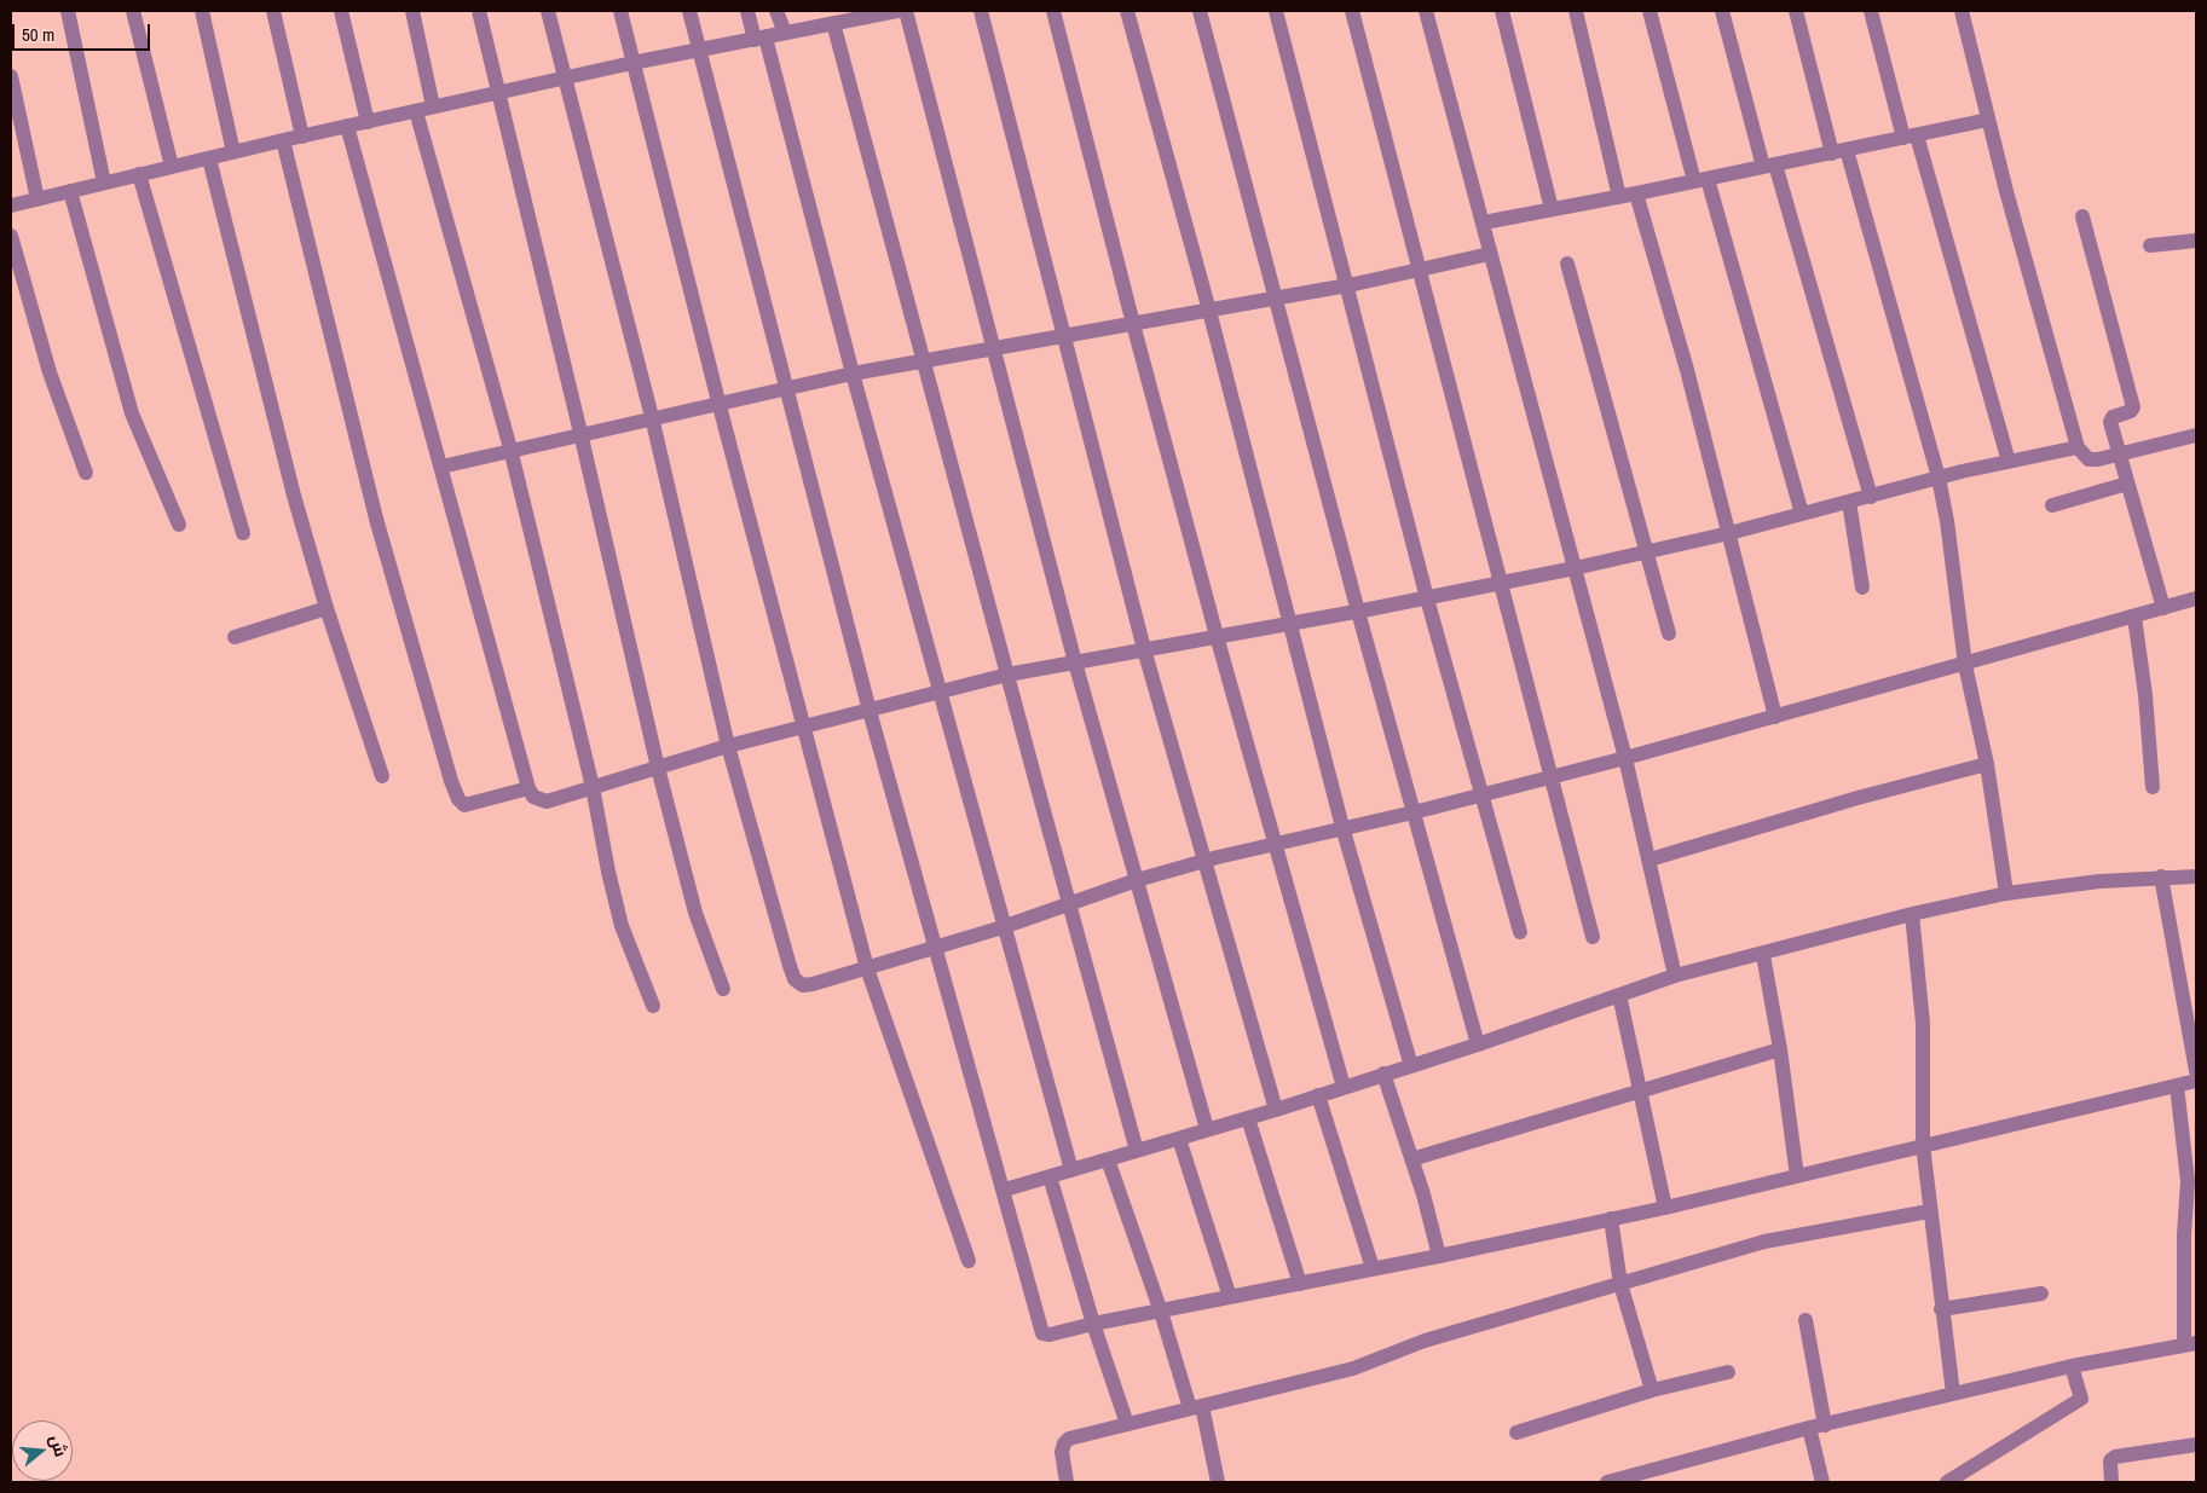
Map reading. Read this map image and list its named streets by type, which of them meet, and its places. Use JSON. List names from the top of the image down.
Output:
{
  "scale_bar": "50 m",
  "north": "right"
}
